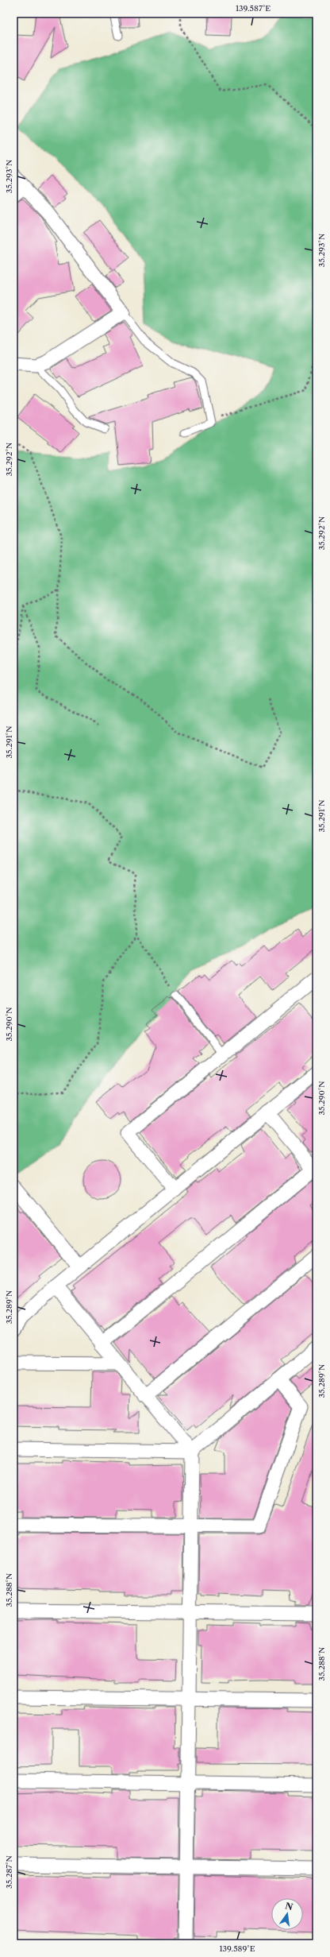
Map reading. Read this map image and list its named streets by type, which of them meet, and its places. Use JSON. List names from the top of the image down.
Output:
{
  "north": "top",
  "coordinates": [
    "139.587°E",
    "35.293°N",
    "35.292°N",
    "35.291°N",
    "35.290°N",
    "35.289°N",
    "35.288°N",
    "35.287°N",
    "139.589°E"
  ]
}
